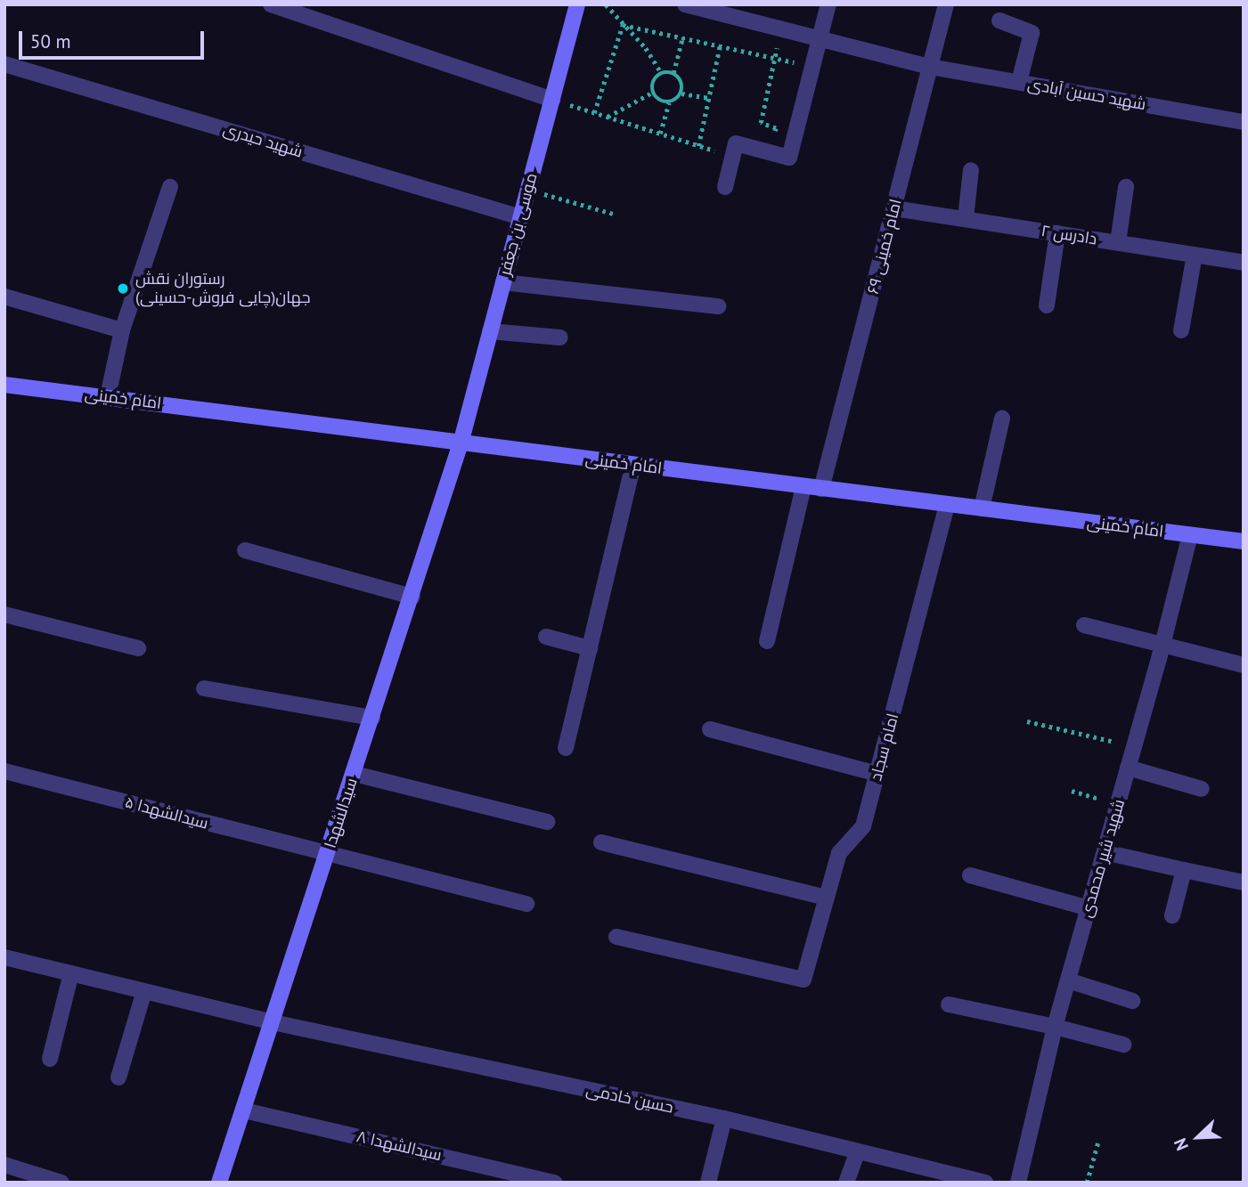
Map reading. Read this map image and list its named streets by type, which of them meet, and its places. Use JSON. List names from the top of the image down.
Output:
{
  "streets": {
    "street": [
      "شهید حسین آبادی",
      "شهید حیدری",
      "موسی بن جعفر",
      "دادرس ۲",
      "امام خمینی ۶۹",
      "امام خمینی",
      "امام سجاد",
      "سیدالشهدا ۵",
      "سیدالشهدا",
      "شهید شیر محمدی",
      "حسین خادمی",
      "سیدالشهدا ۸"
    ]
  },
  "crossings": [
    ["شهید حسین آبادی", "امام خمینی ۶۹"],
    ["شهید حیدری", "موسی بن جعفر"],
    ["موسی بن جعفر", "امام خمینی"],
    ["موسی بن جعفر", "سیدالشهدا"],
    ["دادرس ۲", "امام خمینی ۶۹"],
    ["امام خمینی ۶۹", "امام خمینی"],
    ["امام خمینی", "امام سجاد"],
    ["امام خمینی", "سیدالشهدا"],
    ["امام خمینی", "شهید شیر محمدی"],
    ["سیدالشهدا ۵", "سیدالشهدا"],
    ["سیدالشهدا", "حسین خادمی"],
    ["سیدالشهدا", "سیدالشهدا ۸"]
  ],
  "places": ["رستوران نقش جهان(چایی فروش-حسینی)"],
  "scale_bar": "50 m",
  "north": "bottom left"
}
